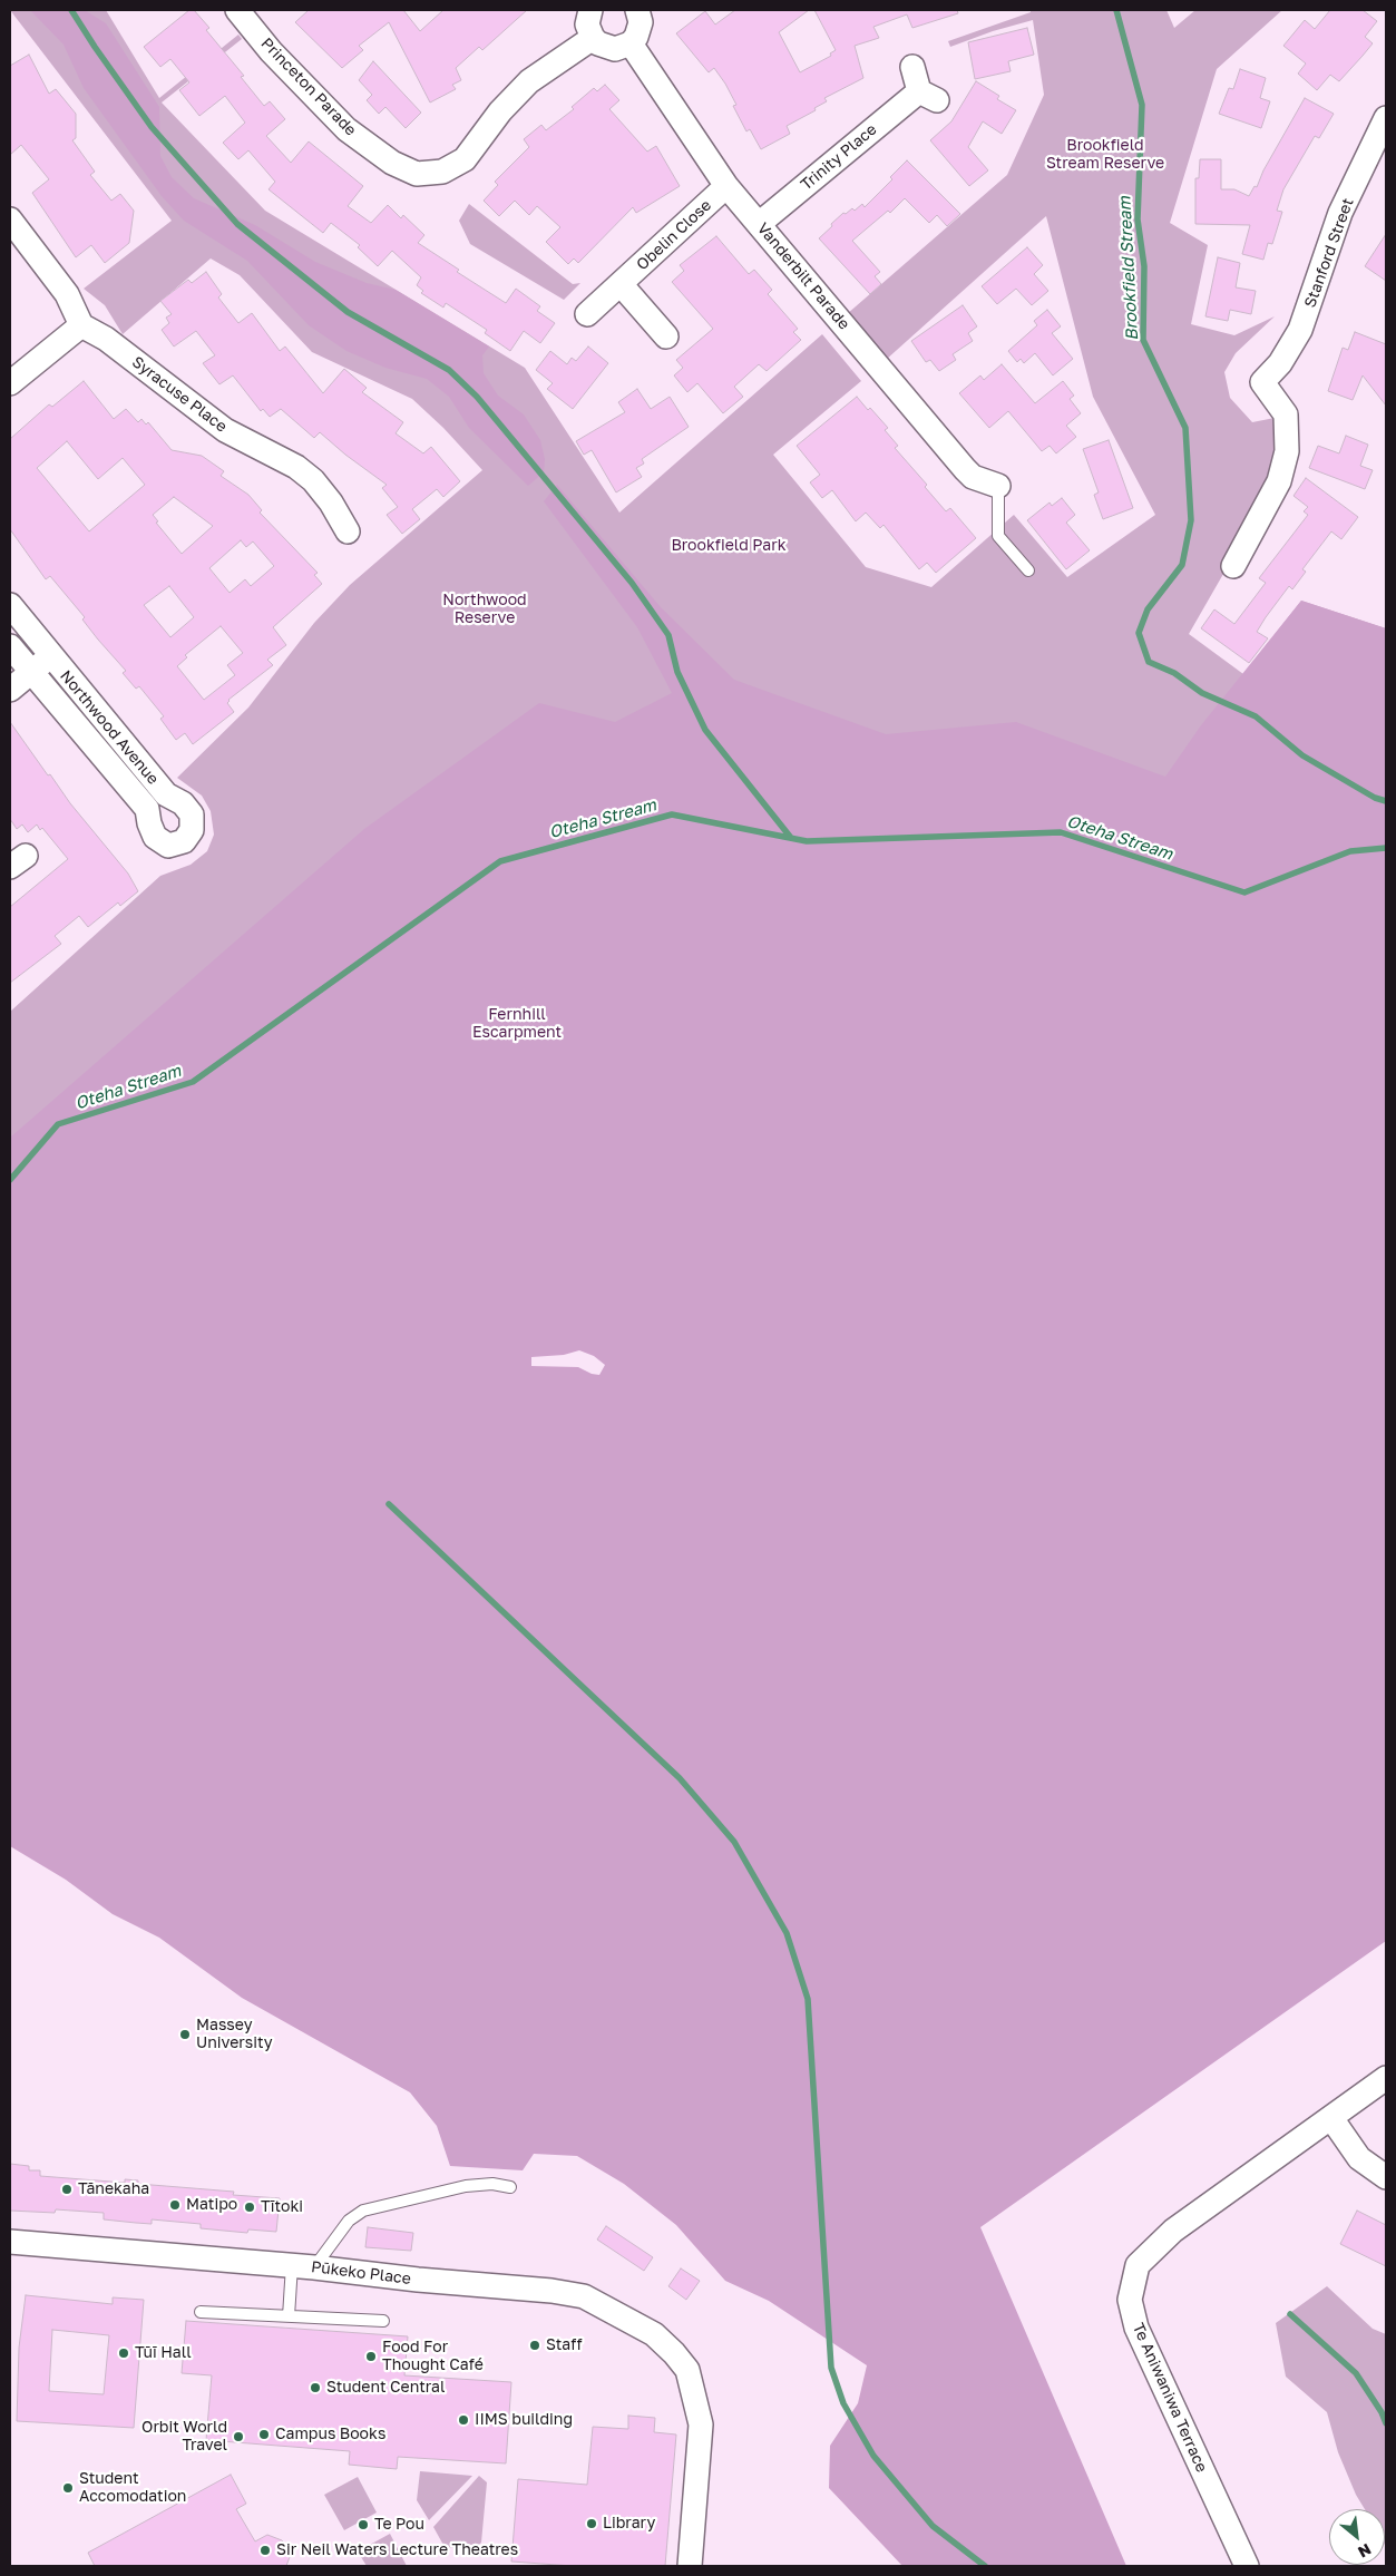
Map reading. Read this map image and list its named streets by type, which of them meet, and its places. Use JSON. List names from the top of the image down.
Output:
{
  "streets": {
    "street": [
      "Princeton Parade",
      "Trinity Place",
      "Obelin Close",
      "Stanford Street",
      "Vanderbilt Parade",
      "Syracuse Place",
      "Northwood Avenue",
      "Pūkeko Place",
      "Te Aniwaniwa Terrace"
    ]
  },
  "crossings": [
    ["Trinity Place", "Vanderbilt Parade"],
    ["Obelin Close", "Vanderbilt Parade"]
  ],
  "water": ["Brookfield Stream", "Oteha Stream"],
  "parks": [
    "Brookfield Stream Reserve",
    "Brookfield Park",
    "Northwood Reserve",
    "Fernhill Escarpment"
  ],
  "places": [
    "Massey University",
    "Tānekaha",
    "Matipo",
    "Tītoki",
    "Staff",
    "Tūī Hall",
    "Food For Thought Café",
    "Student Central",
    "IIMS building",
    "Campus Books",
    "Orbit World Travel",
    "Student Accomodation",
    "Library",
    "Te Pou",
    "Sir Neil Waters Lecture Theatres"
  ],
  "north": "bottom right"
}
